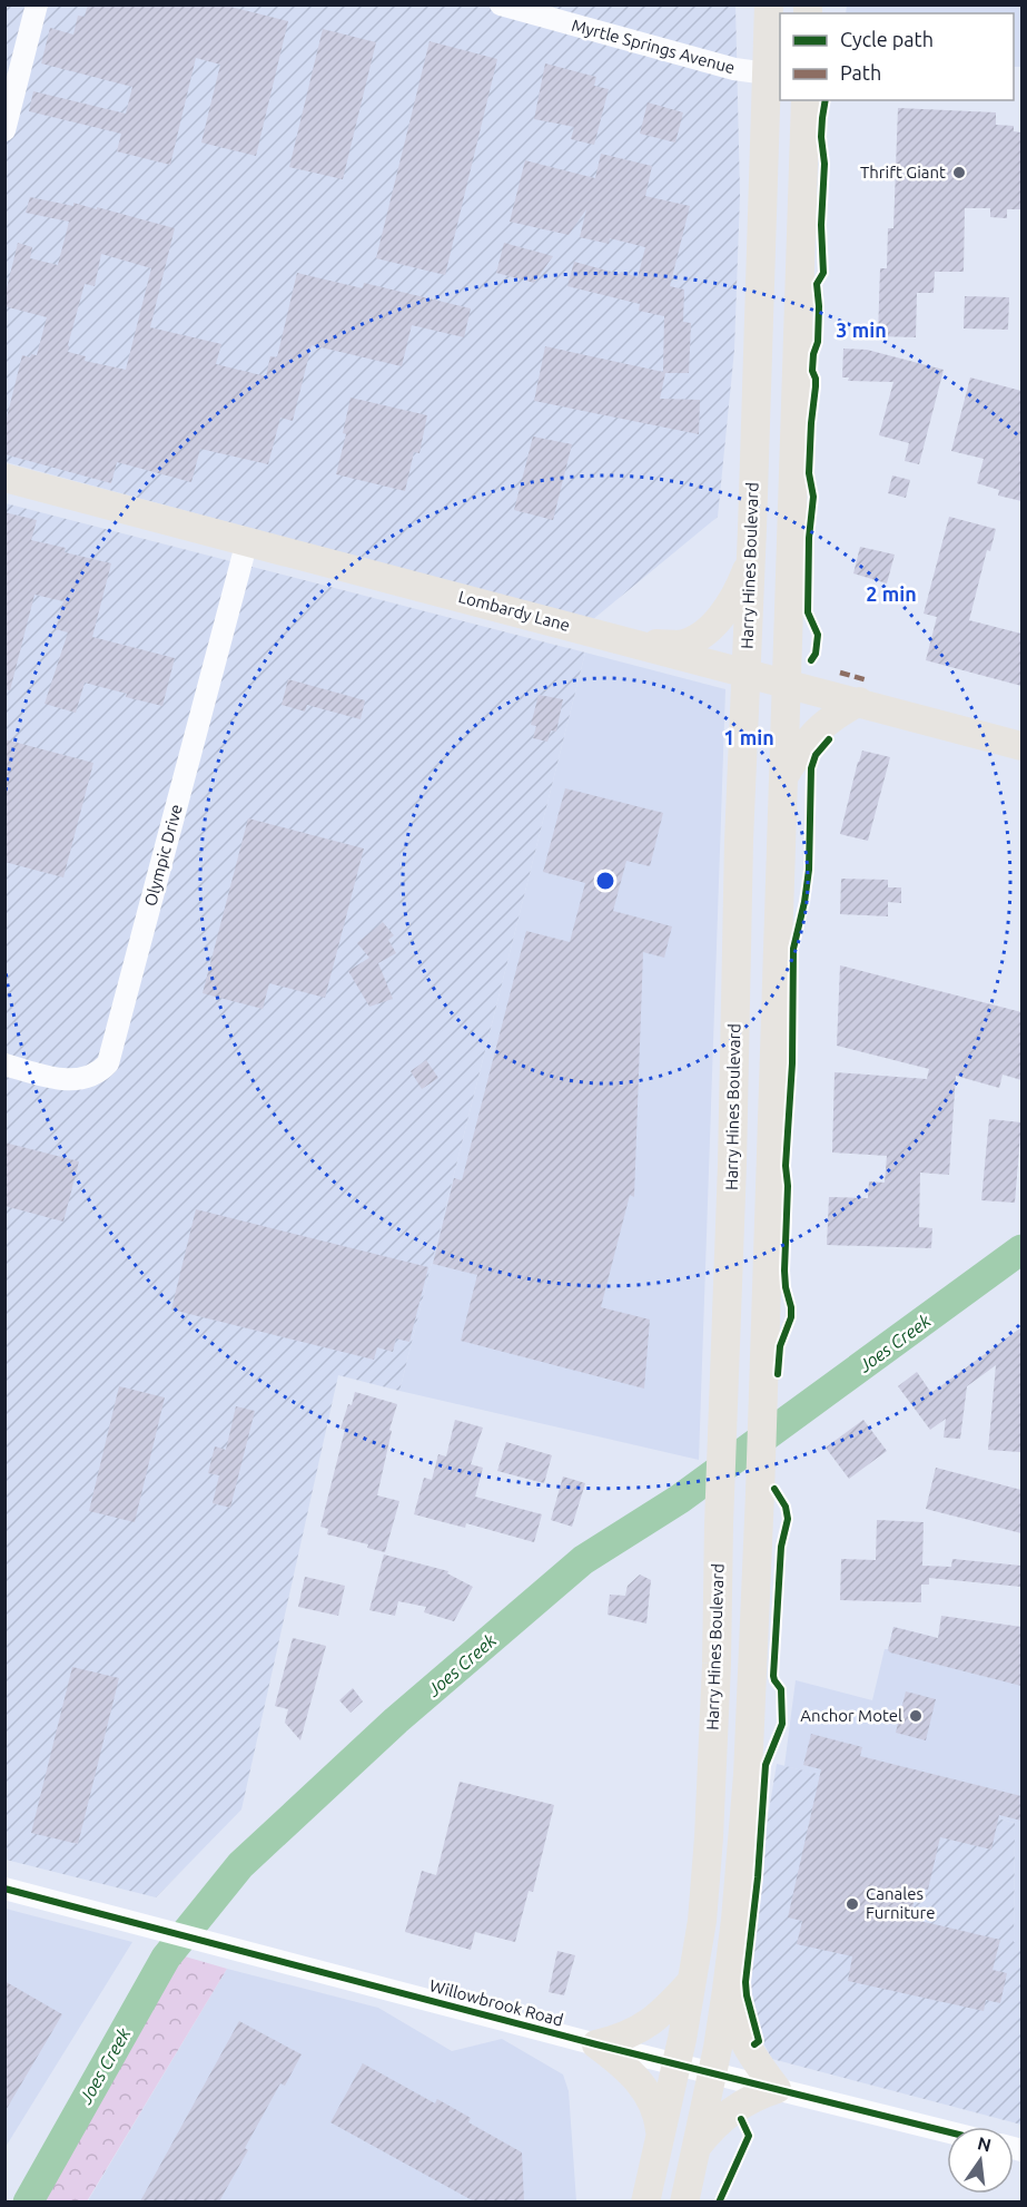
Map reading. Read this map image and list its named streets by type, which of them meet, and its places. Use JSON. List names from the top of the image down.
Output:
{
  "streets": {
    "main road": ["Harry Hines Boulevard", "Lombardy Lane"],
    "street": ["Myrtle Springs Avenue", "Olympic Drive", "Willowbrook Road"]
  },
  "crossings": [
    ["Myrtle Springs Avenue", "Harry Hines Boulevard"],
    ["Harry Hines Boulevard", "Lombardy Lane"],
    ["Harry Hines Boulevard", "Willowbrook Road"],
    ["Lombardy Lane", "Olympic Drive"]
  ],
  "water": ["Joes Creek"],
  "places": ["Thrift Giant", "Anchor Motel", "Canales Furniture"],
  "legend": ["Cycle path", "Path"],
  "north": "top",
  "rings": ["3 min", "2 min", "1 min"]
}
